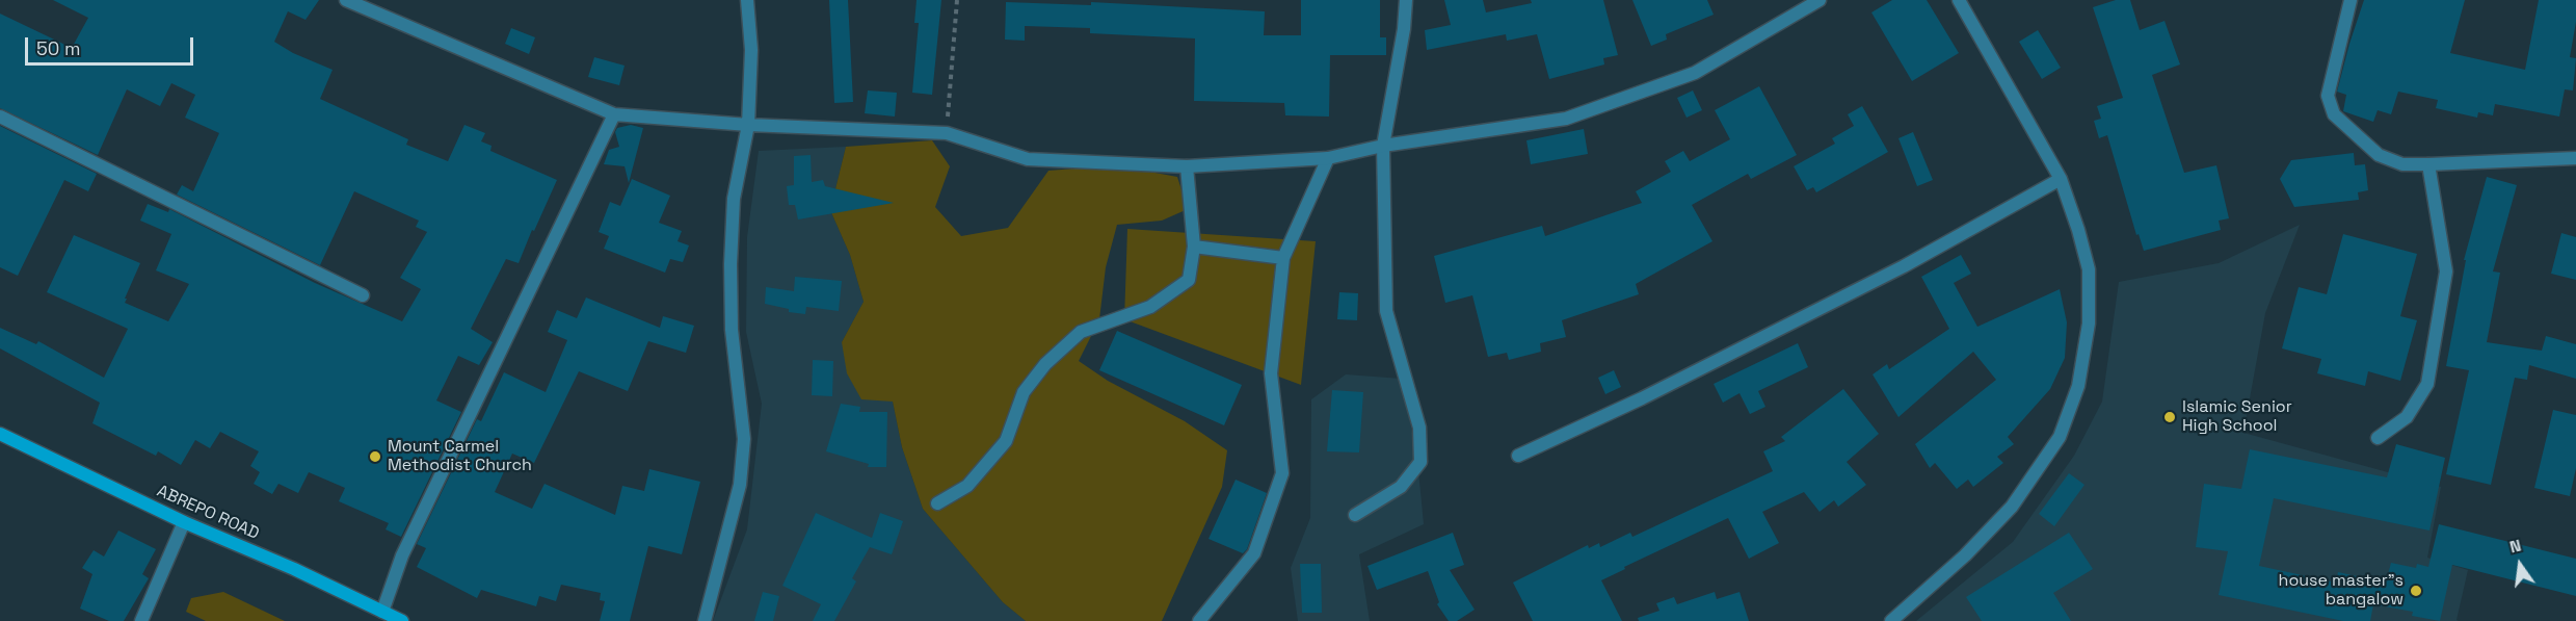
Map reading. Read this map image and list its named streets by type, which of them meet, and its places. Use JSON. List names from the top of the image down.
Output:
{
  "streets": {
    "main road": ["ABREPO ROAD"]
  },
  "places": ["Islamic Senior High School", "Mount Carmel Methodist Church", "house master\"s bangalow"],
  "scale_bar": "50 m",
  "north": "top"
}
